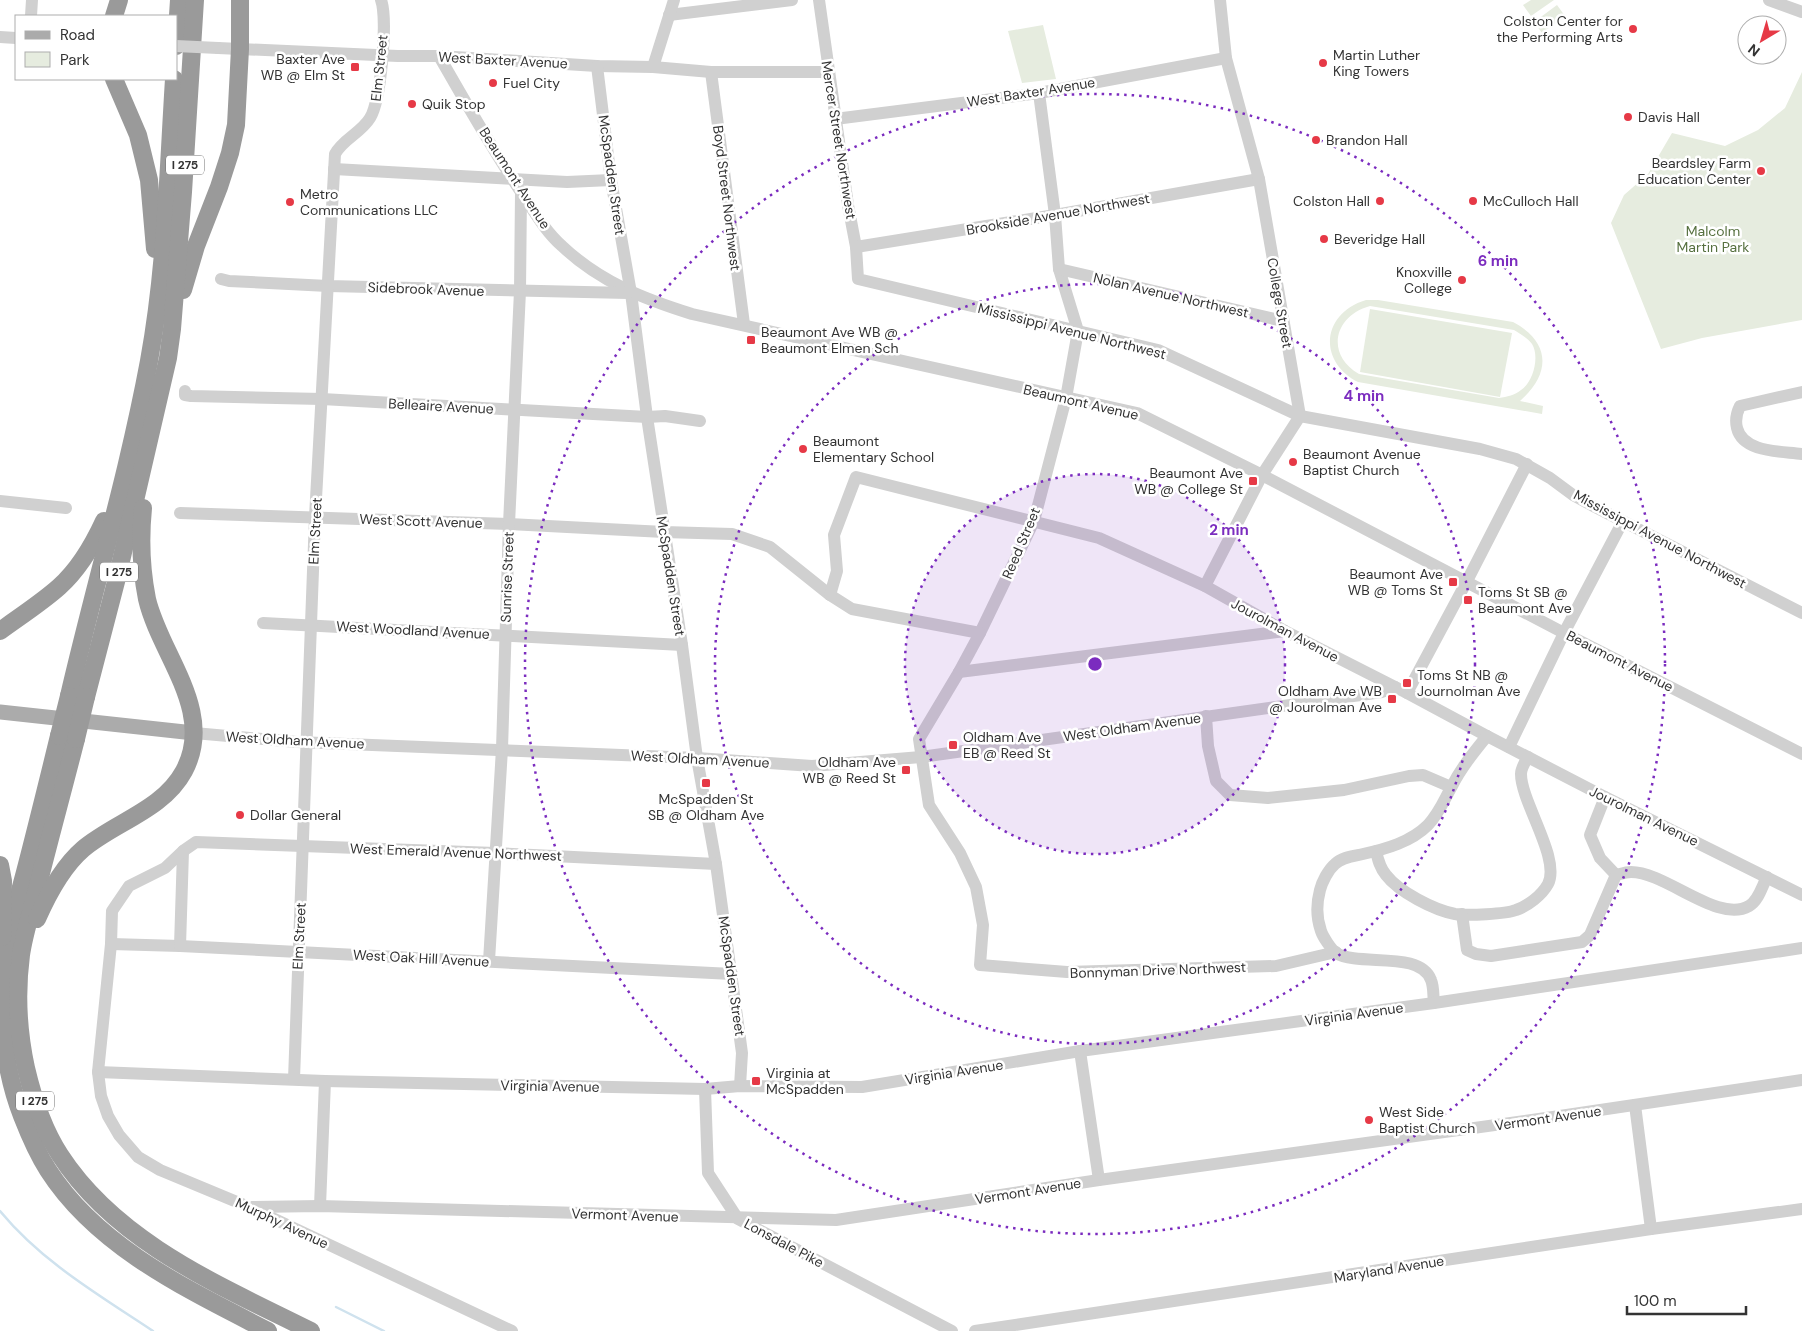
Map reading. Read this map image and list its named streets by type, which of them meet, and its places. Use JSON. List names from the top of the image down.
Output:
{
  "streets": {
    "highway": ["I 275"],
    "main road": ["West Oldham Avenue"],
    "street": [
      "West Baxter Avenue",
      "Elm Street",
      "Mercer Street Northwest",
      "McSpadden Street",
      "Beaumont Avenue",
      "Boyd Street Northwest",
      "Brookside Avenue Northwest",
      "Sidebrook Avenue",
      "Nolan Avenue Northwest",
      "College Street",
      "Mississippi Avenue Northwest",
      "Belleaire Avenue",
      "West Scott Avenue",
      "Reed Street",
      "Sunrise Street",
      "West Woodland Avenue",
      "Jourolman Avenue",
      "West Emerald Avenue Northwest",
      "West Oak Hill Avenue",
      "Bonnyman Drive Northwest",
      "Virginia Avenue",
      "Vermont Avenue",
      "Murphy Avenue",
      "Lonsdale Pike",
      "Maryland Avenue"
    ]
  },
  "crossings": [
    ["West Baxter Avenue", "Elm Street"],
    ["West Baxter Avenue", "Mercer Street Northwest"],
    ["West Baxter Avenue", "McSpadden Street"],
    ["West Baxter Avenue", "Beaumont Avenue"],
    ["West Baxter Avenue", "Boyd Street Northwest"],
    ["West Baxter Avenue", "College Street"],
    ["West Baxter Avenue", "Reed Street"],
    ["Elm Street", "Sidebrook Avenue"],
    ["Elm Street", "Belleaire Avenue"],
    ["Elm Street", "West Scott Avenue"],
    ["Elm Street", "West Woodland Avenue"],
    ["Elm Street", "West Oldham Avenue"],
    ["Elm Street", "West Emerald Avenue Northwest"],
    ["Elm Street", "West Oak Hill Avenue"],
    ["Elm Street", "Virginia Avenue"],
    ["Mercer Street Northwest", "Brookside Avenue Northwest"],
    ["Mercer Street Northwest", "Mississippi Avenue Northwest"],
    ["McSpadden Street", "Beaumont Avenue"],
    ["McSpadden Street", "Sidebrook Avenue"],
    ["McSpadden Street", "Belleaire Avenue"],
    ["McSpadden Street", "West Scott Avenue"],
    ["McSpadden Street", "West Woodland Avenue"],
    ["McSpadden Street", "West Oldham Avenue"],
    ["McSpadden Street", "West Emerald Avenue Northwest"],
    ["McSpadden Street", "West Oak Hill Avenue"],
    ["McSpadden Street", "Virginia Avenue"],
    ["Beaumont Avenue", "Boyd Street Northwest"],
    ["Beaumont Avenue", "Sidebrook Avenue"],
    ["Beaumont Avenue", "Reed Street"],
    ["Beaumont Avenue", "Sunrise Street"],
    ["Brookside Avenue Northwest", "College Street"],
    ["Brookside Avenue Northwest", "Reed Street"],
    ["Sidebrook Avenue", "Sunrise Street"],
    ["Nolan Avenue Northwest", "College Street"],
    ["Nolan Avenue Northwest", "Reed Street"],
    ["College Street", "Mississippi Avenue Northwest"],
    ["Mississippi Avenue Northwest", "Reed Street"],
    ["Belleaire Avenue", "Sunrise Street"],
    ["West Scott Avenue", "Reed Street"],
    ["West Scott Avenue", "Sunrise Street"],
    ["West Scott Avenue", "Jourolman Avenue"],
    ["Reed Street", "Jourolman Avenue"],
    ["Reed Street", "West Oldham Avenue"],
    ["Reed Street", "Bonnyman Drive Northwest"],
    ["Sunrise Street", "West Woodland Avenue"],
    ["Sunrise Street", "West Oldham Avenue"],
    ["Sunrise Street", "West Emerald Avenue Northwest"],
    ["Sunrise Street", "West Oak Hill Avenue"],
    ["Jourolman Avenue", "West Oldham Avenue"],
    ["West Emerald Avenue Northwest", "Murphy Avenue"],
    ["West Oak Hill Avenue", "Murphy Avenue"],
    ["Virginia Avenue", "Murphy Avenue"],
    ["Virginia Avenue", "Lonsdale Pike"],
    ["Vermont Avenue", "Murphy Avenue"],
    ["Vermont Avenue", "Lonsdale Pike"]
  ],
  "parks": ["Malcolm Martin Park"],
  "places": {
    "other": [
      "Colston Center for the Performing Arts",
      "Martin Luther King Towers",
      "Fuel City",
      "Quik Stop",
      "Davis Hall",
      "Brandon Hall",
      "Beardsley Farm Education Center",
      "Colston Hall",
      "McCulloch Hall",
      "Metro Communications LLC",
      "Beveridge Hall",
      "Knoxville College",
      "Beaumont Elementary School",
      "Beaumont Avenue Baptist Church",
      "Dollar General",
      "West Side Baptist Church"
    ],
    "transit": [
      "Baxter Ave WB @ Elm St",
      "Beaumont Ave WB @ Beaumont Elmen Sch",
      "Beaumont Ave WB @ College St",
      "Beaumont Ave WB @ Toms St",
      "Toms St SB @ Beaumont Ave",
      "Toms St NB @ Journolman Ave",
      "Oldham Ave WB @ Jourolman Ave",
      "Oldham Ave EB @ Reed St",
      "Oldham Ave WB @ Reed St",
      "McSpadden St SB @ Oldham Ave",
      "Virginia at McSpadden"
    ]
  },
  "legend": ["Road", "Park"],
  "scale_bar": "100 m",
  "north": "bottom left",
  "rings": ["6 min", "4 min", "2 min"]
}
